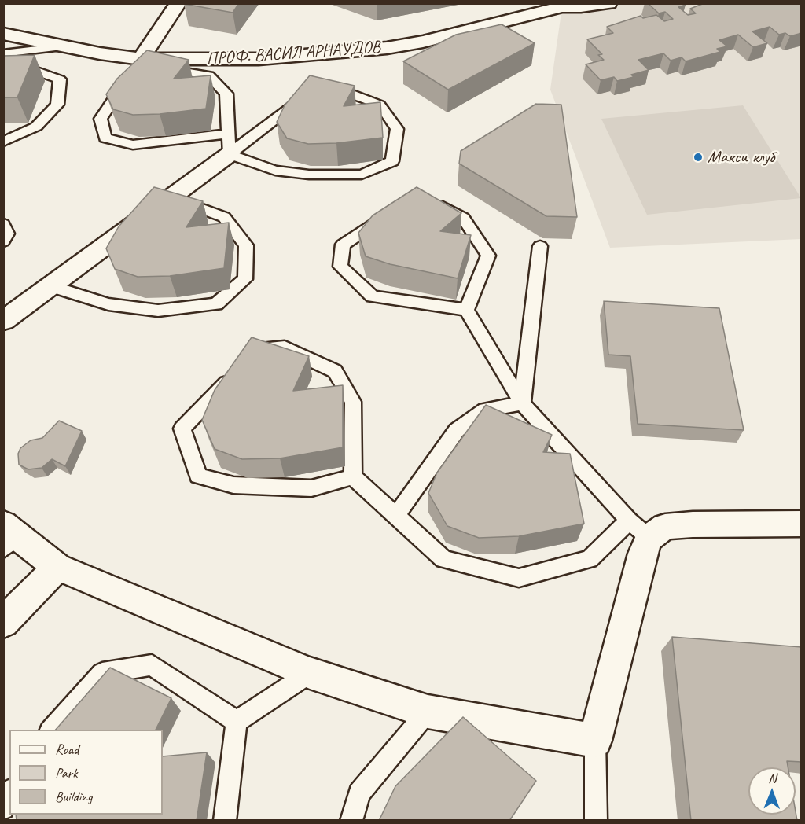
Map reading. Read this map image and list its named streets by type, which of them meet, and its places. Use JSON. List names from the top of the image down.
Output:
{
  "streets": {
    "street": ["ПРОФ. ВАСИЛ АРНАУДОВ"]
  },
  "places": ["Макси клуб"],
  "legend": ["Road", "Park", "Building"],
  "north": "top"
}
